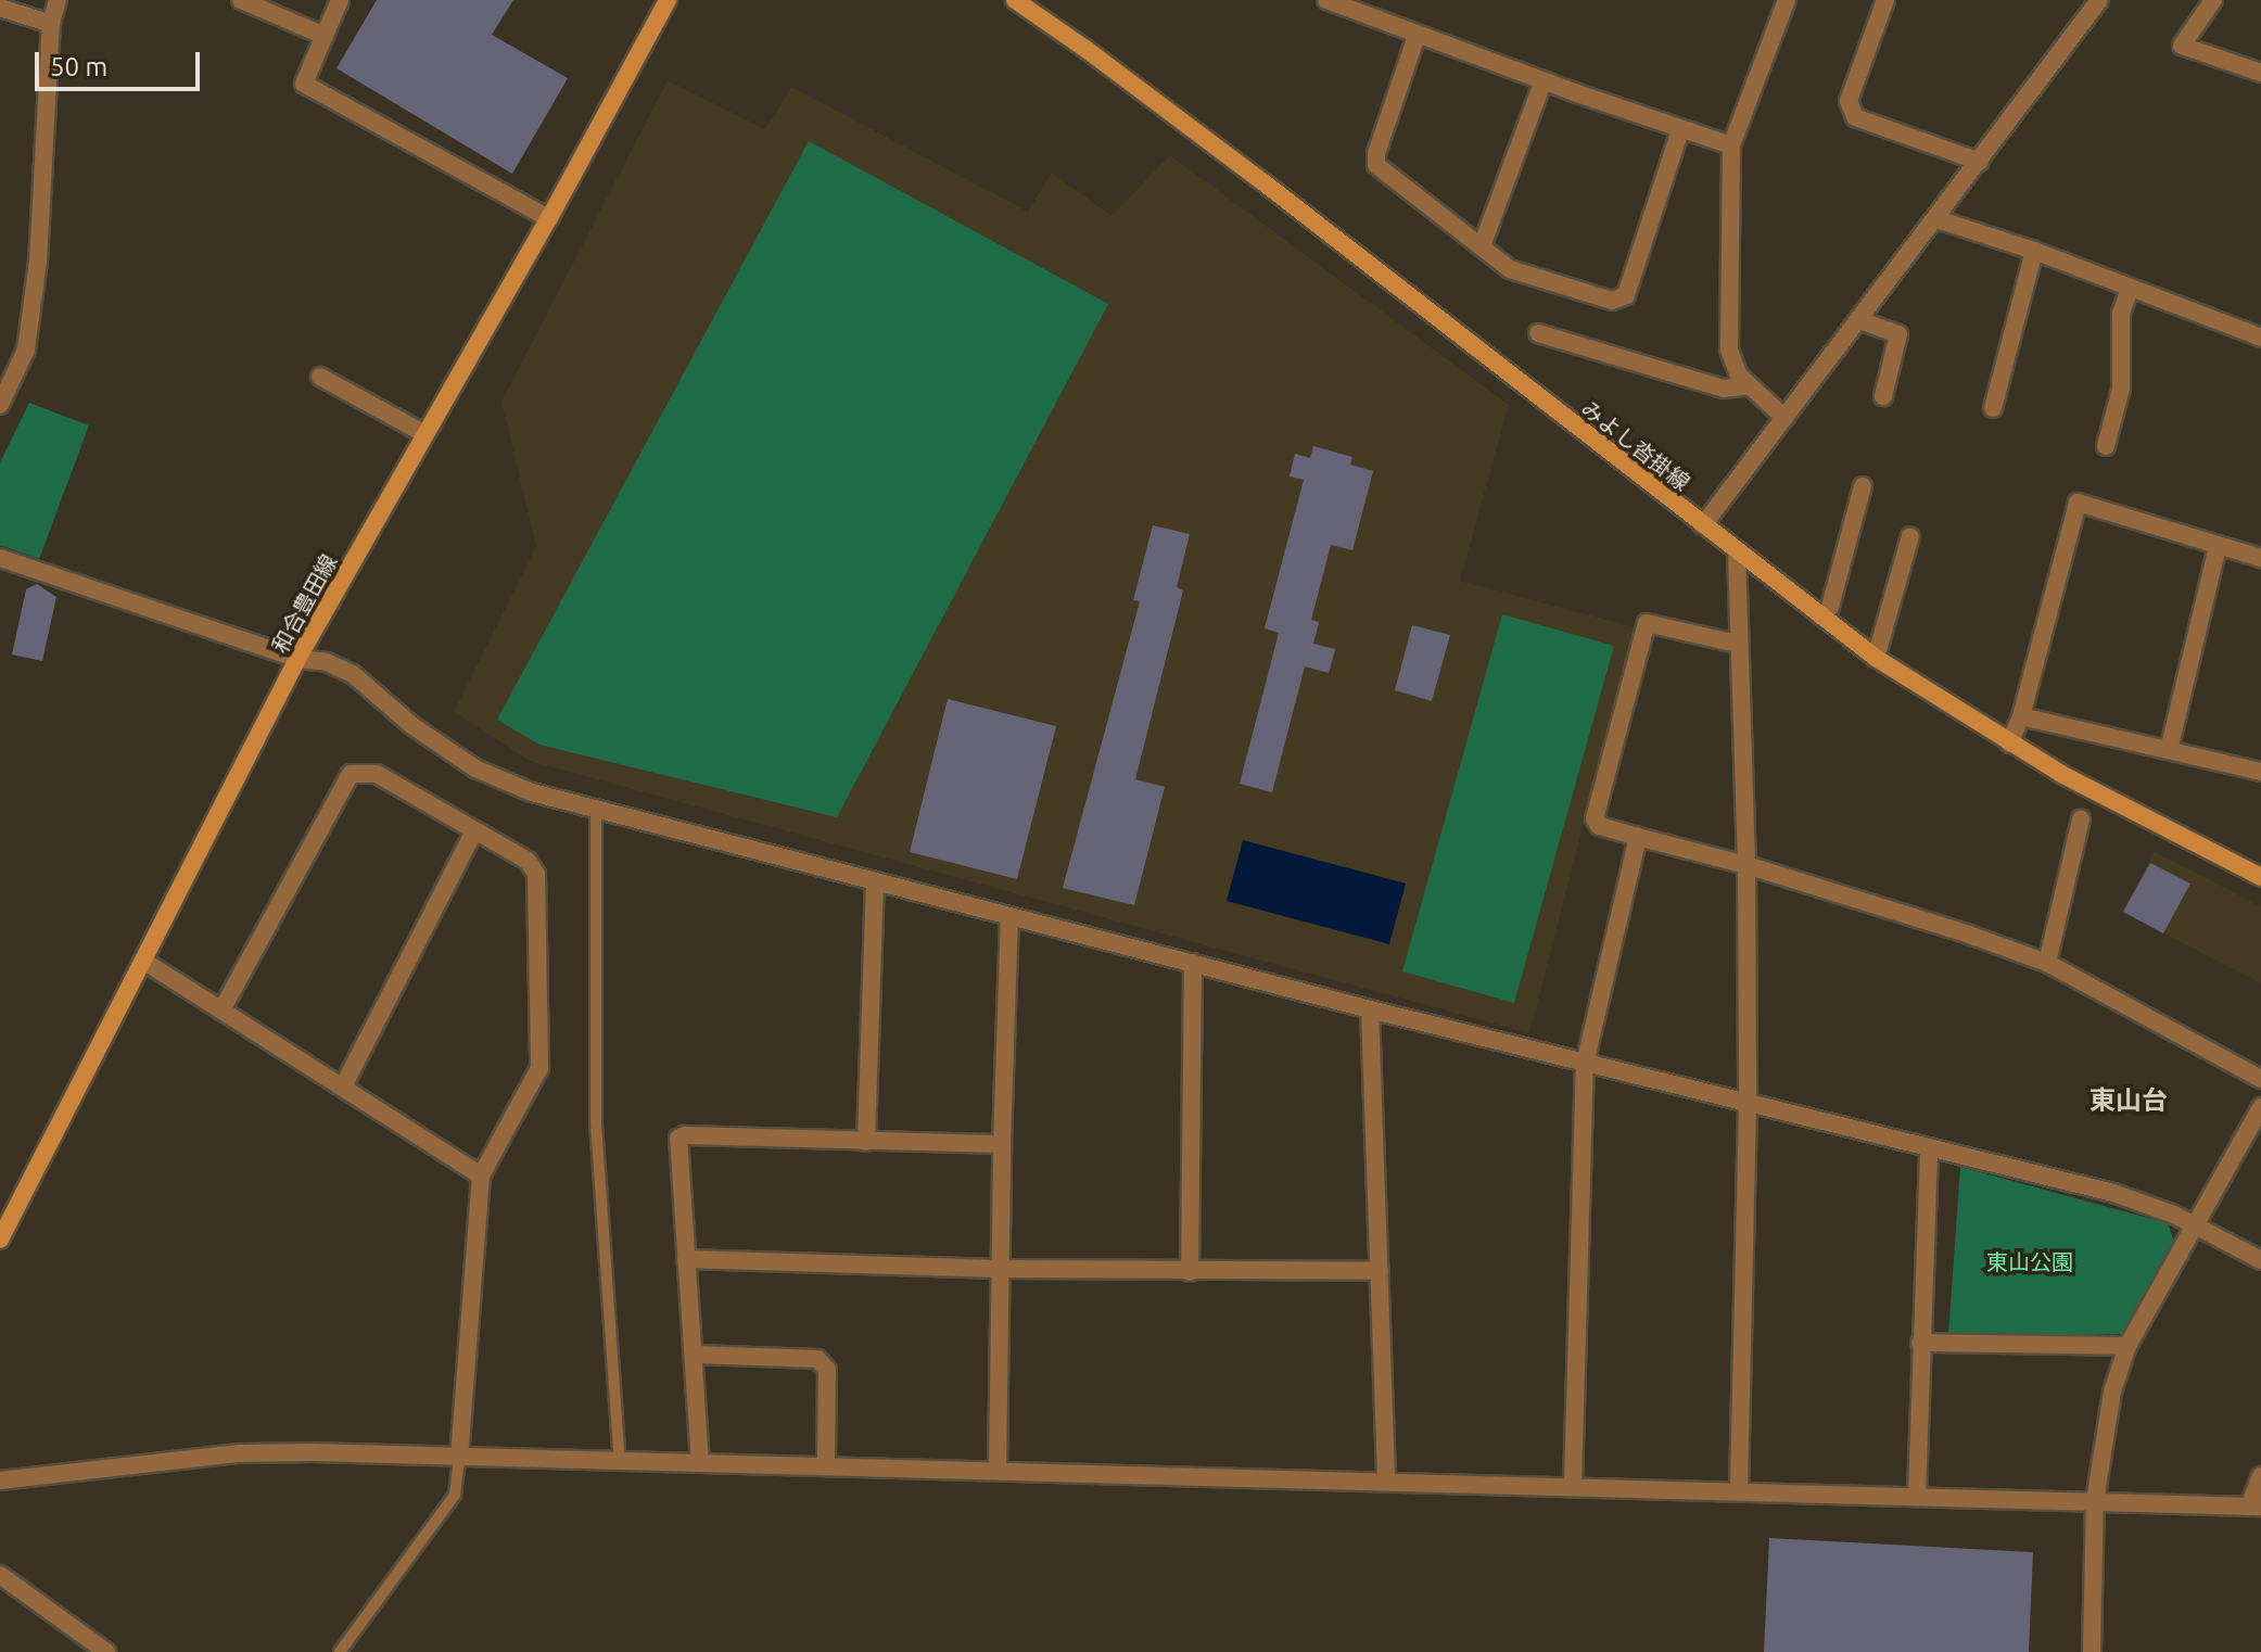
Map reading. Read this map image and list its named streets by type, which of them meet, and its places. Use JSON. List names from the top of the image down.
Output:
{
  "streets": {
    "main road": ["みよし沓掛線", "和合豊田線"]
  },
  "districts": ["東山台"],
  "parks": ["東山公園"],
  "scale_bar": "50 m"
}
